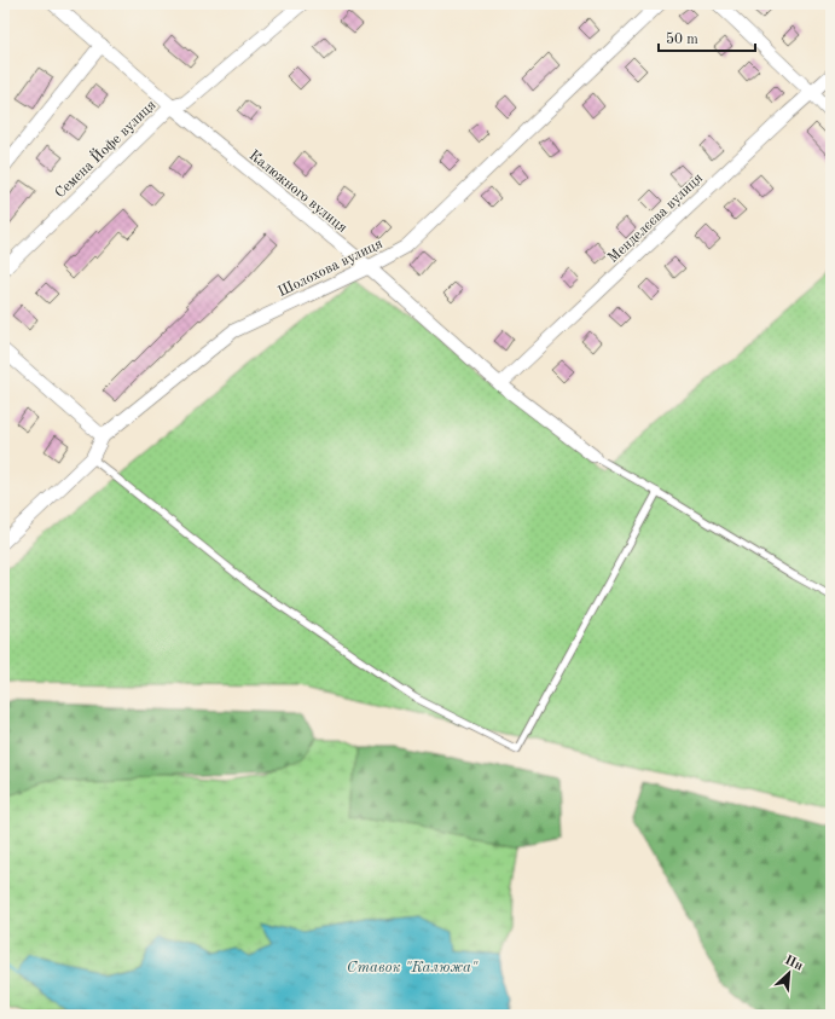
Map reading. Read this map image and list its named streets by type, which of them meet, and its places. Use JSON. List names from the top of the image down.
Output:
{
  "streets": {
    "street": [
      "Семена Йофе вулиця",
      "Калюжного вулиця",
      "Менделєєва вулиця",
      "Шолохова вулиця"
    ]
  },
  "crossings": [
    ["Семена Йофе вулиця", "Калюжного вулиця"],
    ["Калюжного вулиця", "Менделєєва вулиця"],
    ["Калюжного вулиця", "Шолохова вулиця"]
  ],
  "water": ["Ставок \"Калюжа\""],
  "scale_bar": "50 m",
  "north": "top right"
}
